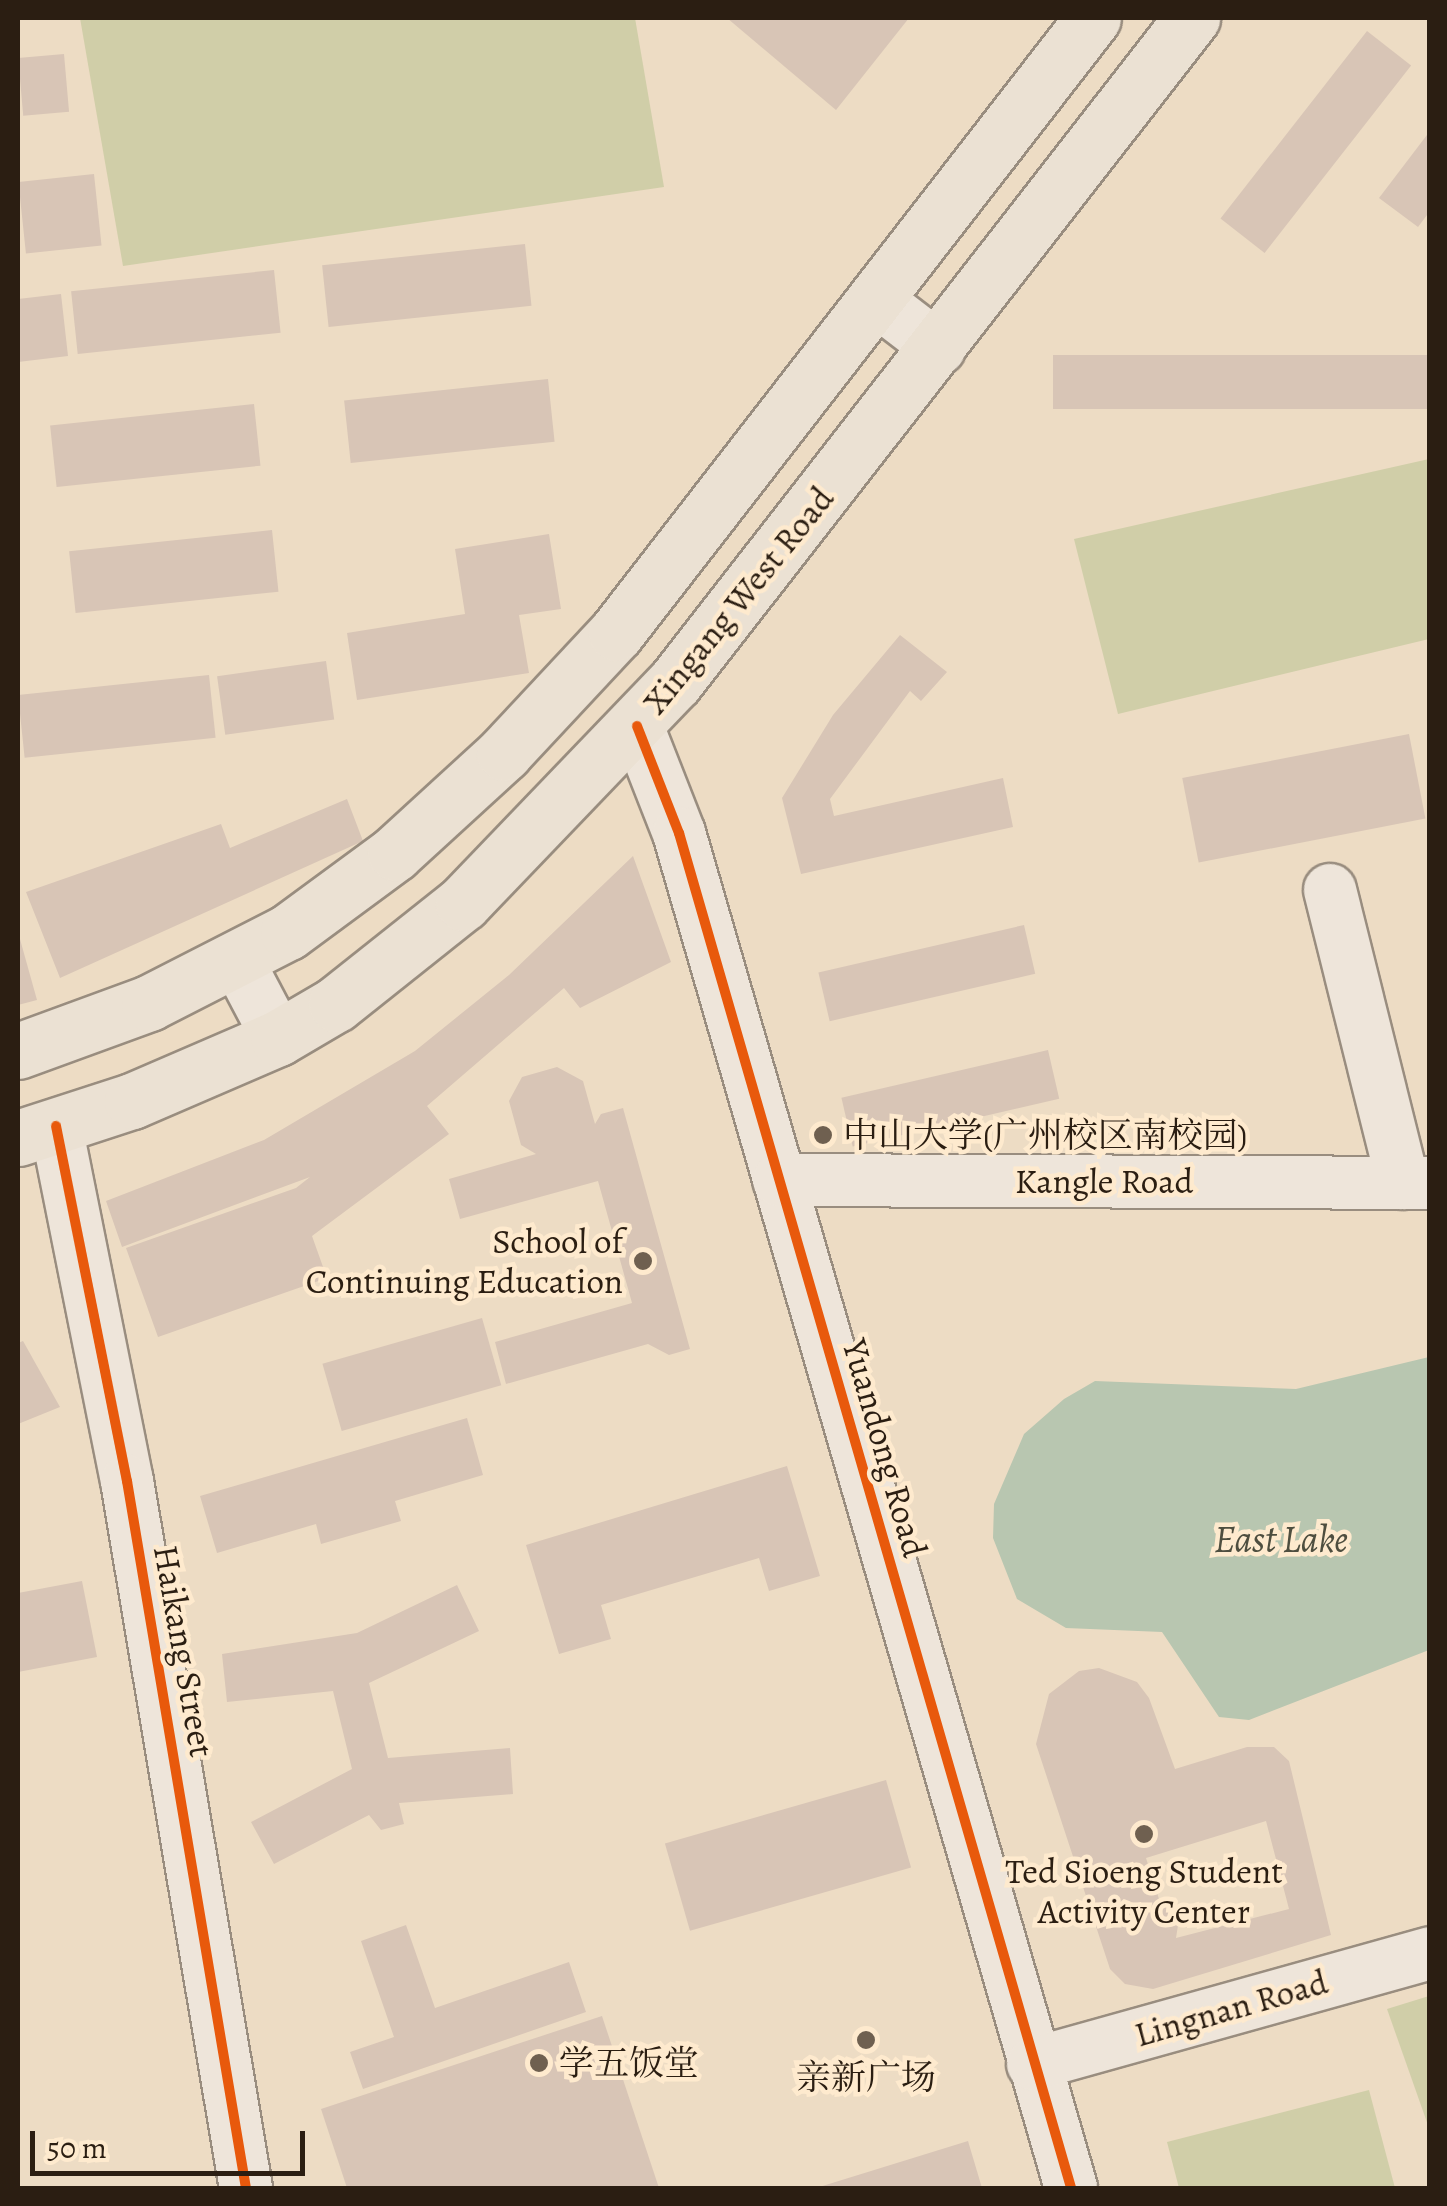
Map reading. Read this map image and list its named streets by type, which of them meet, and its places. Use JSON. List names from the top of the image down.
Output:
{
  "streets": {
    "main road": ["Xingang West Road"],
    "street": [
      "Kangle Road",
      "Yuandong Road",
      "Haikang Street",
      "Lingnan Road"
    ]
  },
  "crossings": [
    ["Xingang West Road", "Yuandong Road"],
    ["Xingang West Road", "Haikang Street"],
    ["Kangle Road", "Yuandong Road"],
    ["Yuandong Road", "Lingnan Road"]
  ],
  "water": ["East Lake"],
  "places": [
    "中山大学(广州校区南校园)",
    "School of Continuing Education",
    "Ted Sioeng Student Activity Center",
    "亲新广场",
    "学五饭堂"
  ],
  "scale_bar": "50 m"
}
